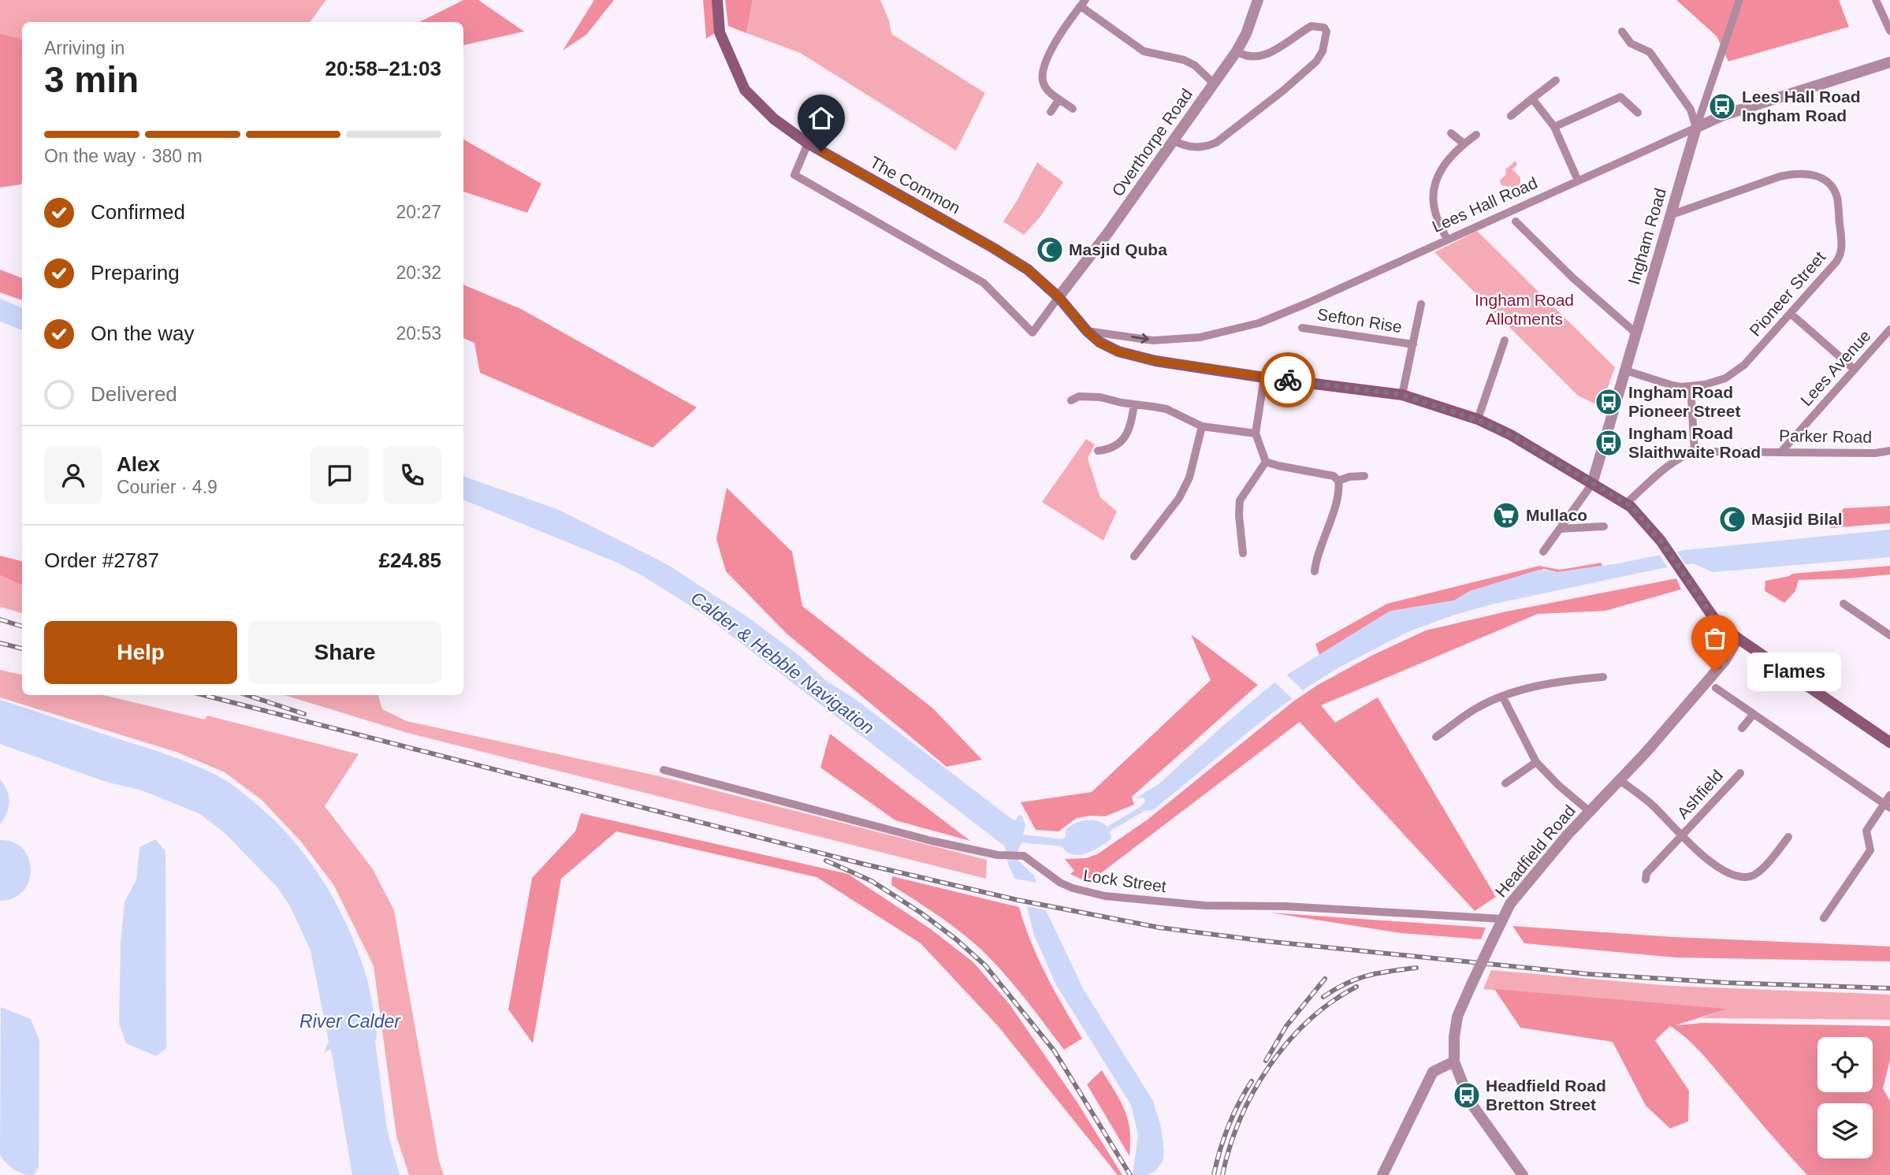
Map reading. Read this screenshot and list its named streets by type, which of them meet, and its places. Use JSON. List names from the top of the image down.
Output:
{
  "streets": {
    "main road": ["The Common"],
    "street": [
      "Overthorpe Road",
      "Lees Hall Road",
      "Ingham Road",
      "Pioneer Street",
      "Sefton Rise",
      "Lees Avenue",
      "Parker Road",
      "Ashfield",
      "Headfield Road",
      "Lock Street"
    ]
  },
  "crossings": [
    ["Overthorpe Road", "The Common"],
    ["The Common", "Lees Hall Road"],
    ["The Common", "Ingham Road"],
    ["The Common", "Parker Road"],
    ["The Common", "Headfield Road"],
    ["Lees Hall Road", "Ingham Road"],
    ["Ingham Road", "Pioneer Street"],
    ["Lees Avenue", "Parker Road"],
    ["Ashfield", "Headfield Road"],
    ["Headfield Road", "Lock Street"]
  ],
  "one_way": ["Lees Hall Road"],
  "water": ["Calder & Hebble Navigation", "River Calder"],
  "parks": ["Ingham Road Allotments"],
  "places": {
    "bus stop": [
      "Lees Hall Road Ingham Road",
      "Ingham Road Pioneer Street",
      "Ingham Road Slaithwaite Road",
      "Headfield Road Bretton Street"
    ],
    "mosque": ["Masjid Quba", "Masjid Bilal"],
    "supermarket": ["Mullaco"],
    "other": ["Flames"]
  },
  "page": {
    "heading": ["3 min", "Arriving in", "20:58–21:03"],
    "panel": [
      "Alex",
      "Courier · 4.9",
      "Order #2787",
      "£24.85"
    ],
    "bar": "On the way · 380 m",
    "list": [
      ["Confirmed", "20:27"],
      ["Preparing", "20:32"],
      ["On the way", "20:53"],
      "Delivered"
    ],
    "buttons": ["Help", "Share"],
    "bubble": "Flames"
  }
}
